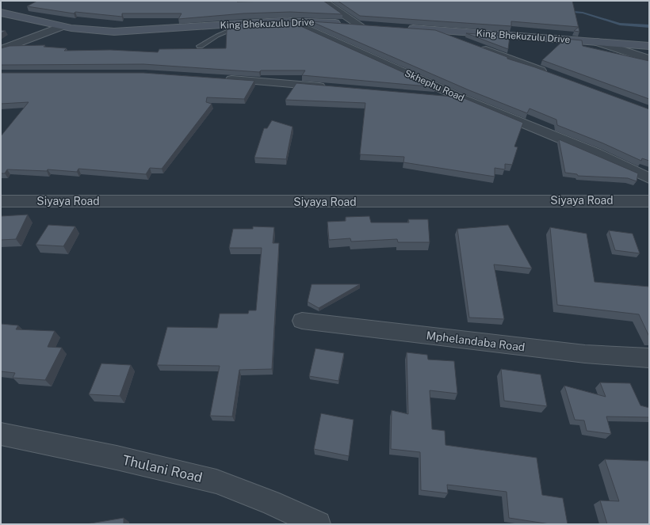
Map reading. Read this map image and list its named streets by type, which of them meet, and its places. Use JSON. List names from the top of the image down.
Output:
{
  "streets": {
    "street": [
      "King Bhekuzulu Drive",
      "Skhephu Road",
      "Siyaya Road",
      "Mphelandaba Road",
      "Thulani Road"
    ]
  },
  "crossings": [
    ["King Bhekuzulu Drive", "Skhephu Road"]
  ]
}
